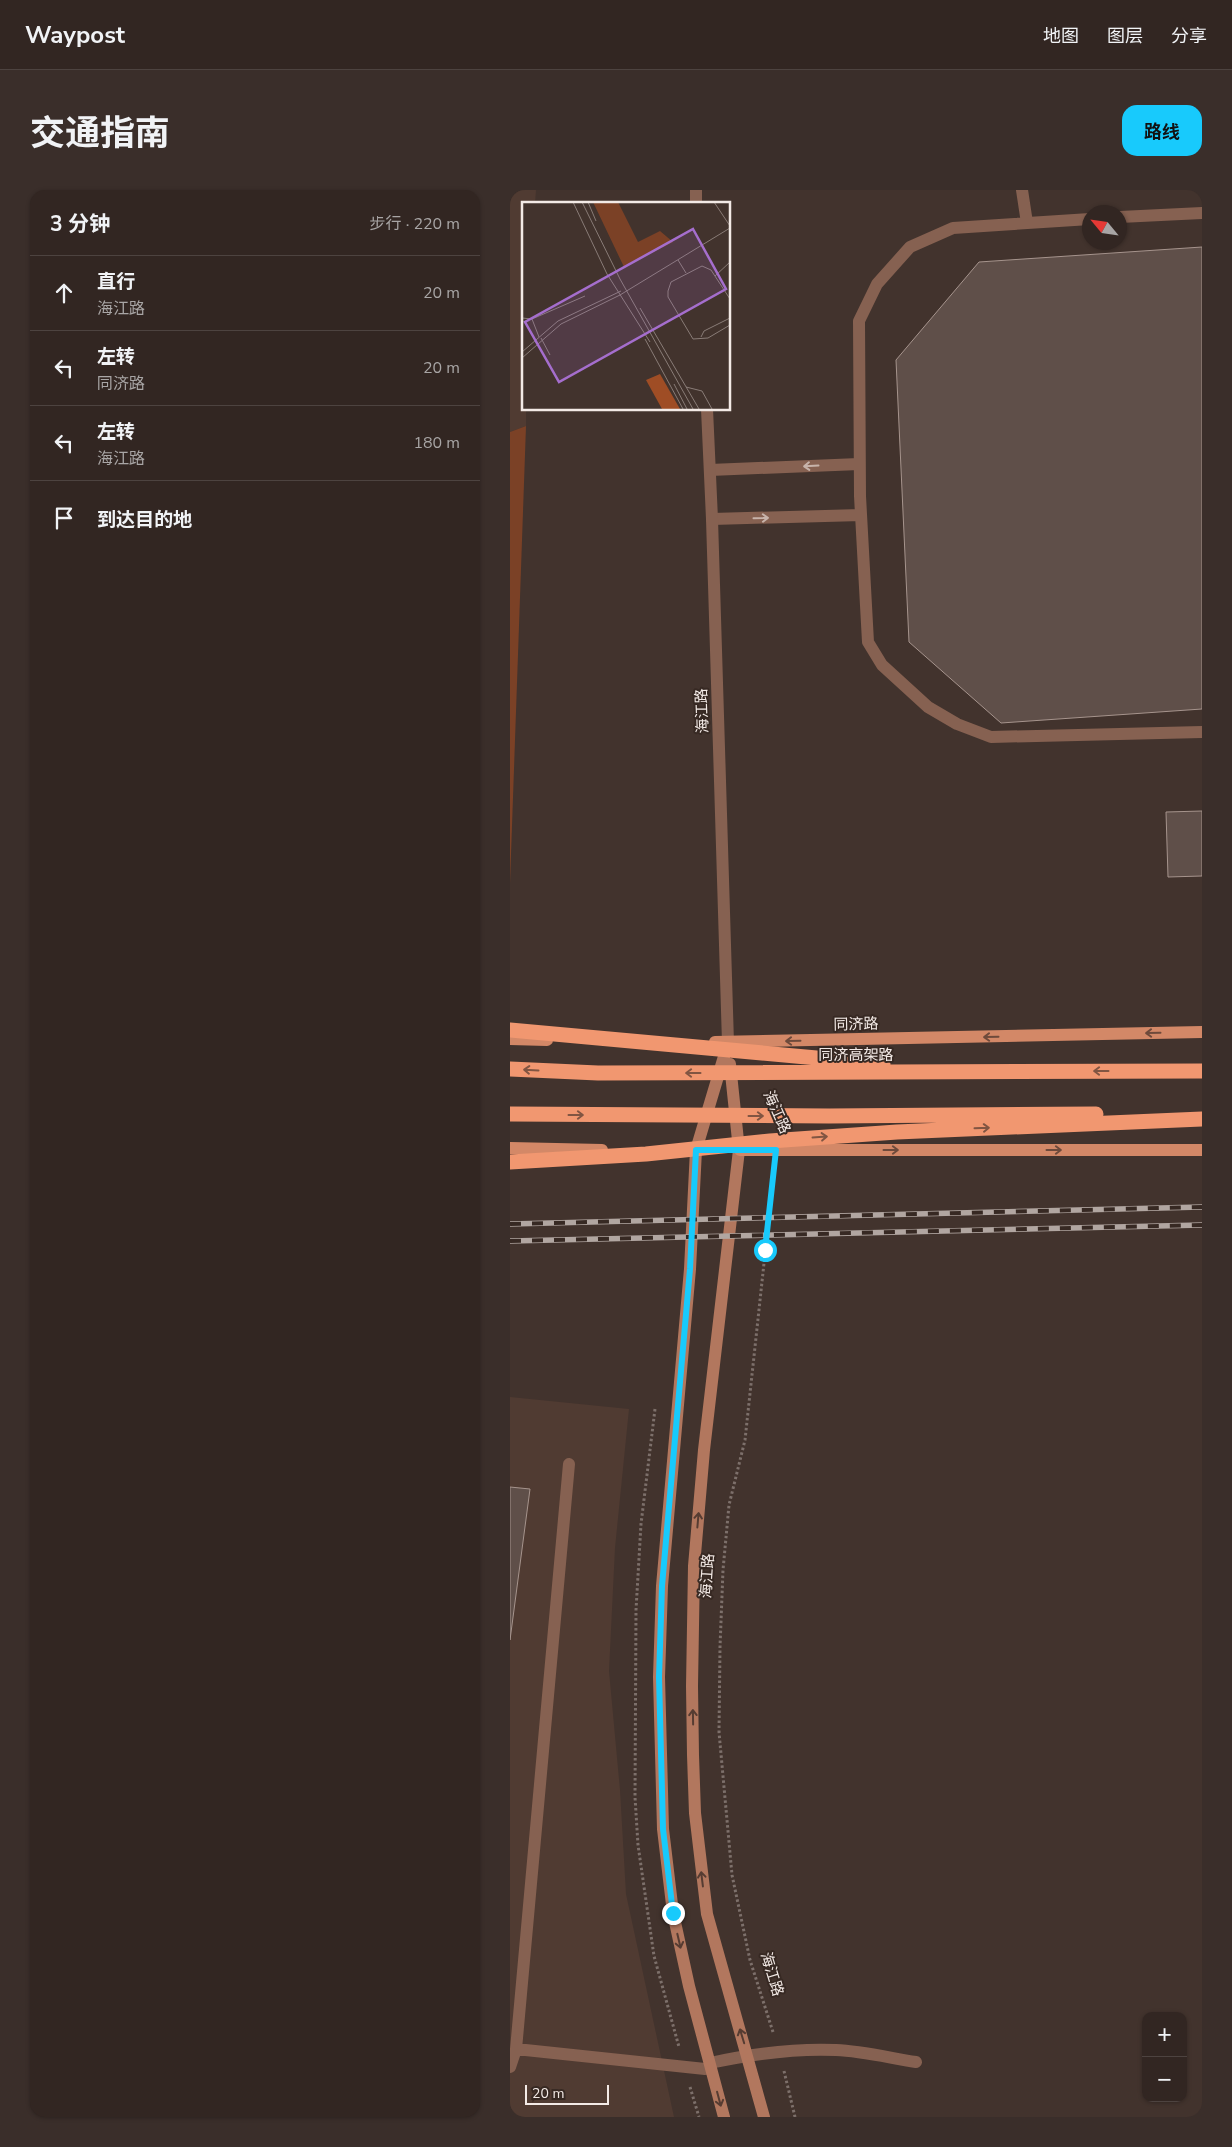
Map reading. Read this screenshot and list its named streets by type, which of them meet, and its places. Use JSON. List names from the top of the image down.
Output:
{
  "streets": {
    "highway": ["同济高架路"],
    "main road": ["同济路"],
    "street": ["海江路"]
  },
  "crossings": [
    ["海江路", "同济路"]
  ],
  "scale_bar": "20 m",
  "north": "top left",
  "page": {
    "header": "Waypost",
    "nav": ["地图", "图层", "分享"],
    "title": "交通指南",
    "buttons": "路线",
    "heading": ["3 分钟", "步行 · 220 m"],
    "list": [
      ["直行", "海江路", "20 m"],
      ["左转", "同济路", "20 m"],
      ["左转", "海江路", "180 m"],
      "到达目的地"
    ],
    "map_buttons": ["+", "−"],
    "scale": "20 m"
  }
}
